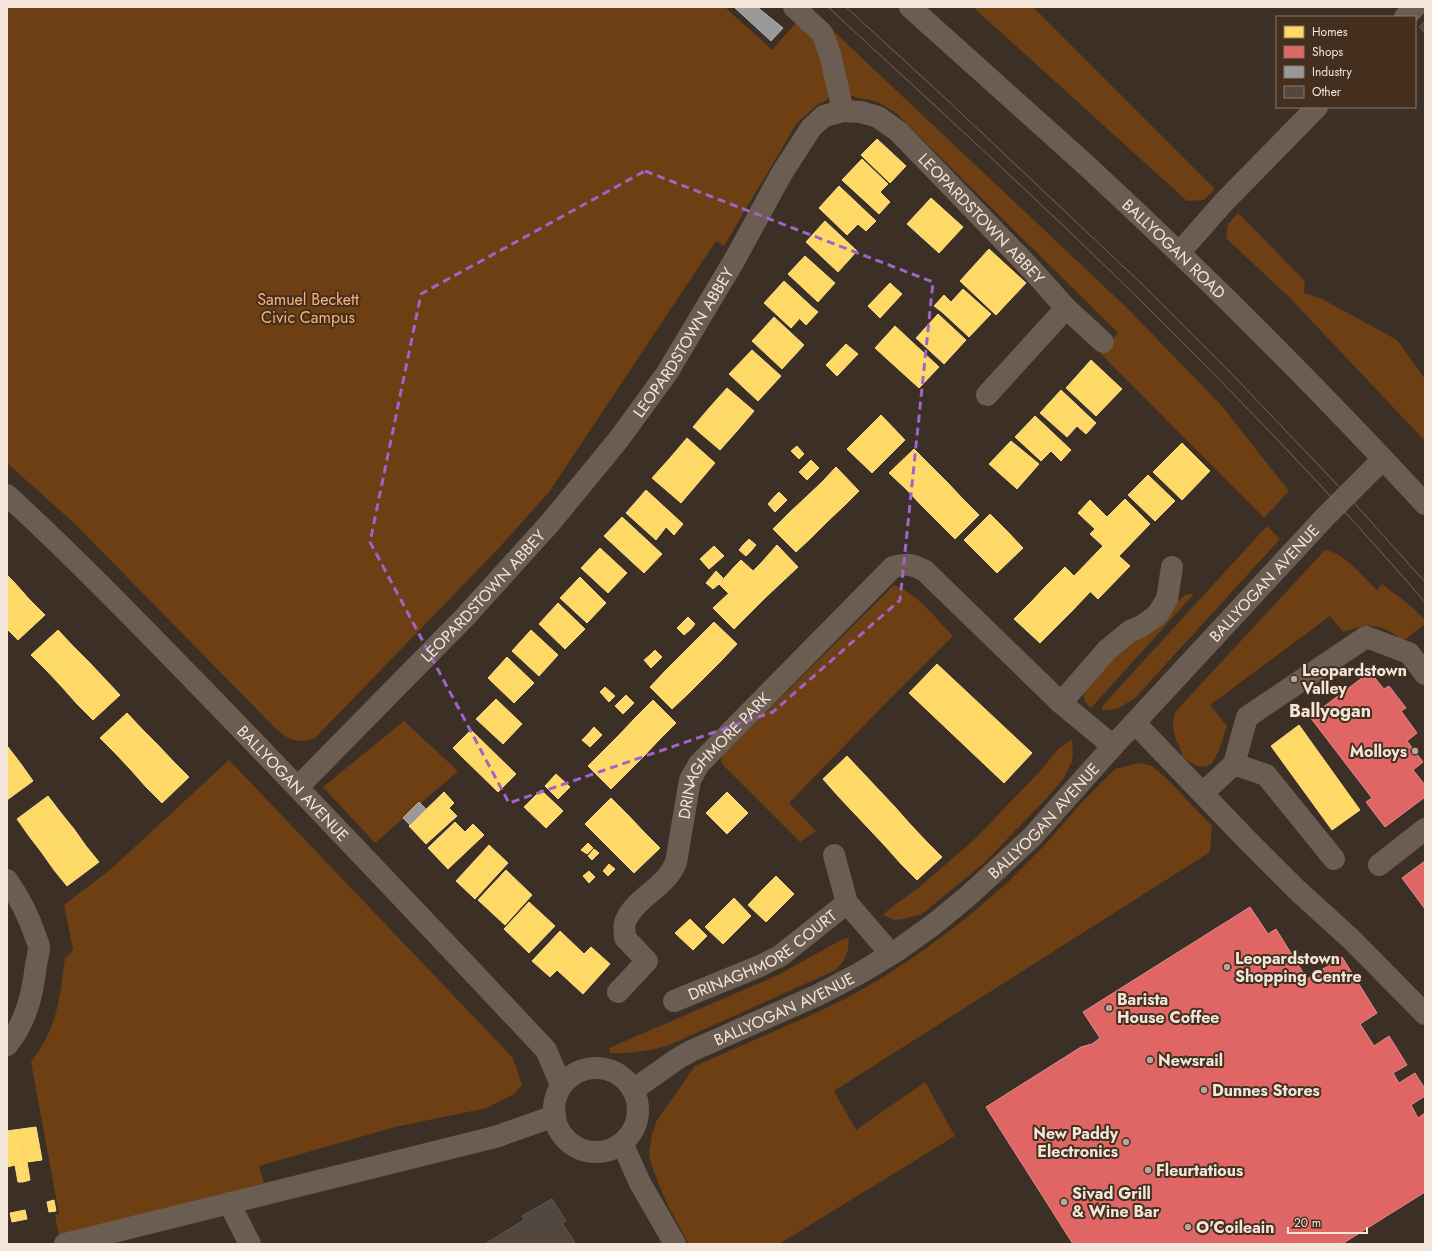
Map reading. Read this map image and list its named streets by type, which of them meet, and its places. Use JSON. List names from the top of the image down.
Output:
{
  "streets": {
    "street": [
      "LEOPARDSTOWN ABBEY",
      "BALLYOGAN ROAD",
      "BALLYOGAN AVENUE",
      "DRINAGHMORE PARK",
      "DRINAGHMORE COURT"
    ]
  },
  "crossings": [
    ["LEOPARDSTOWN ABBEY", "BALLYOGAN AVENUE"],
    ["BALLYOGAN ROAD", "BALLYOGAN AVENUE"],
    ["BALLYOGAN AVENUE", "DRINAGHMORE COURT"]
  ],
  "districts": ["Ballyogan"],
  "parks": ["Samuel Beckett Civic Campus"],
  "places": [
    "Leopardstown Valley",
    "Molloys",
    "Leopardstown Shopping Centre",
    "Barista House Coffee",
    "Newsrail",
    "Dunnes Stores",
    "New Paddy Electronics",
    "Fleurtatious",
    "Sivad Grill & Wine Bar",
    "O'Coileain"
  ],
  "legend": [
    "Homes",
    "Shops",
    "Industry",
    "Other"
  ],
  "scale_bar": "20 m"
}
